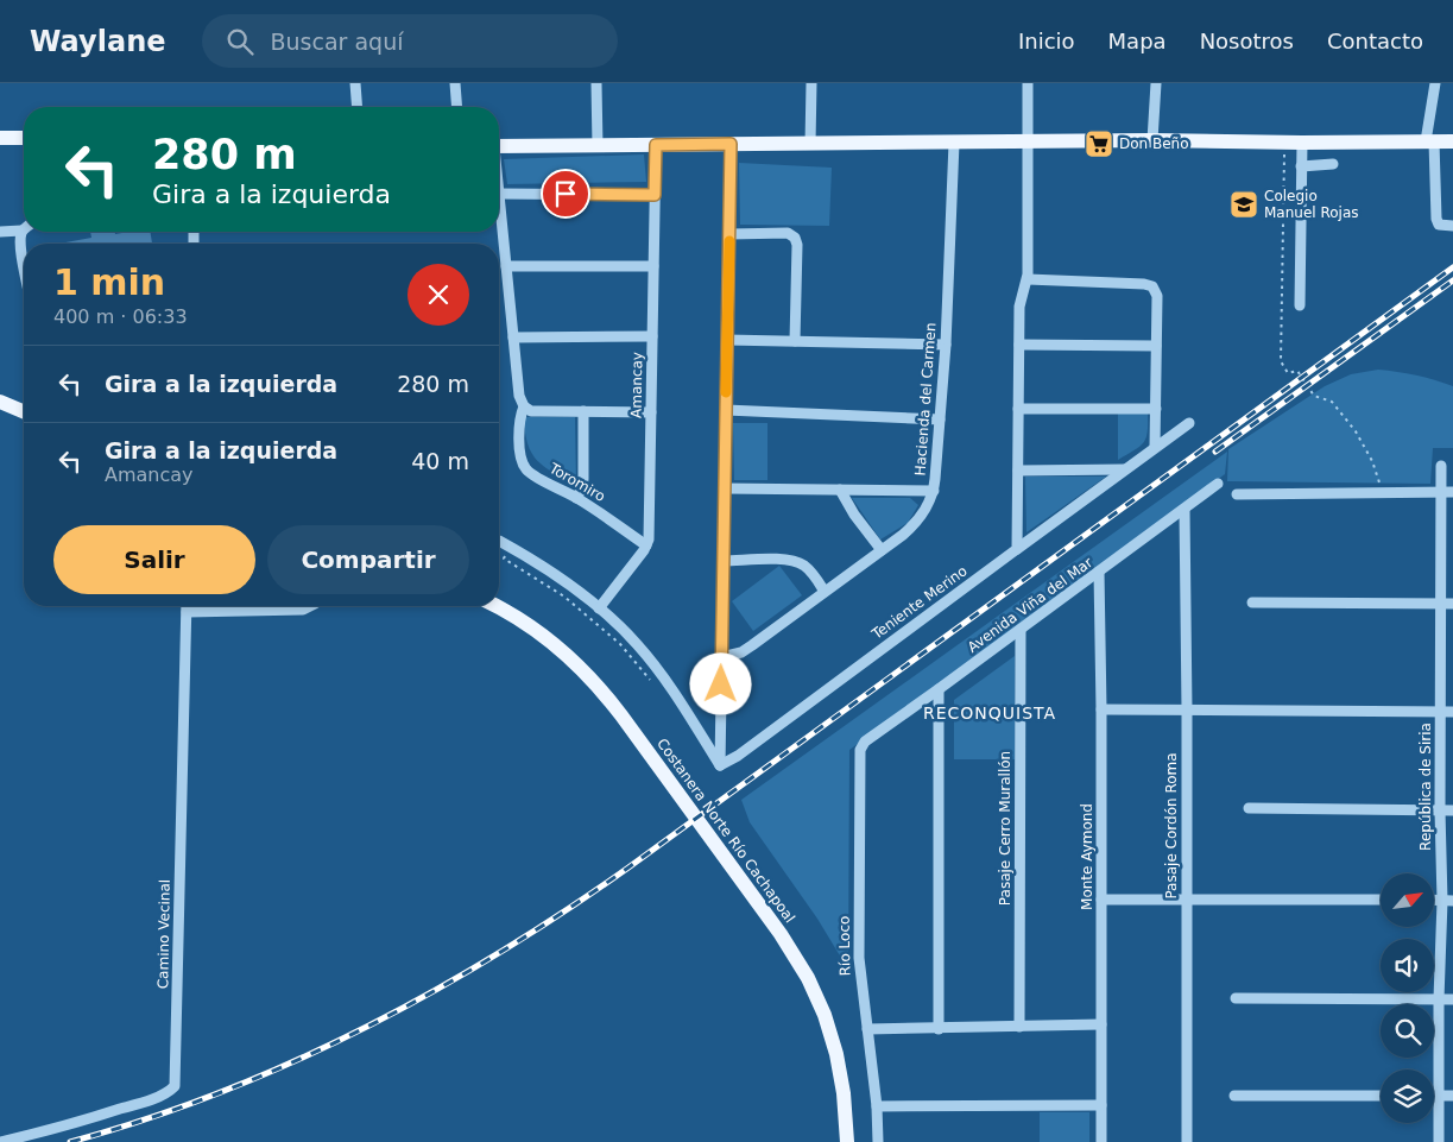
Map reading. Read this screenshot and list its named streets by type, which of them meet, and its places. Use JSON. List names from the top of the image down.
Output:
{
  "streets": {
    "main road": ["Costanera Norte Río Cachapoal"],
    "street": [
      "Amancay",
      "Hacienda del Carmen",
      "Toromiro",
      "Teniente Merino",
      "Avenida Viña del Mar",
      "República de Siria",
      "Pasaje Cordón Roma",
      "Pasaje Cerro Murallón",
      "Monte Aymond",
      "Camino Vecinal",
      "Río Loco"
    ]
  },
  "crossings": [
    ["Amancay", "Toromiro"],
    ["Avenida Viña del Mar", "Pasaje Cordón Roma"],
    ["Avenida Viña del Mar", "Pasaje Cerro Murallón"],
    ["Avenida Viña del Mar", "Monte Aymond"],
    ["Avenida Viña del Mar", "Río Loco"]
  ],
  "districts": ["RECONQUISTA"],
  "places": {
    "supermarket": ["Don Beño"],
    "school or university": ["Colegio Manuel Rojas"]
  },
  "north": "top right",
  "page": {
    "header": "Waylane",
    "search": "Buscar aquí",
    "nav": [
      "Inicio",
      "Mapa",
      "Nosotros",
      "Contacto"
    ],
    "turn": ["280 m", "Gira a la izquierda"],
    "heading": ["1 min", "400 m · 06:33"],
    "list": [
      {
        "name": "Gira a la izquierda",
        "value": "280 m"
      },
      {
        "name": "Gira a la izquierda",
        "note": "Amancay",
        "value": "40 m"
      }
    ],
    "buttons": ["Salir", "Compartir"]
  }
}
